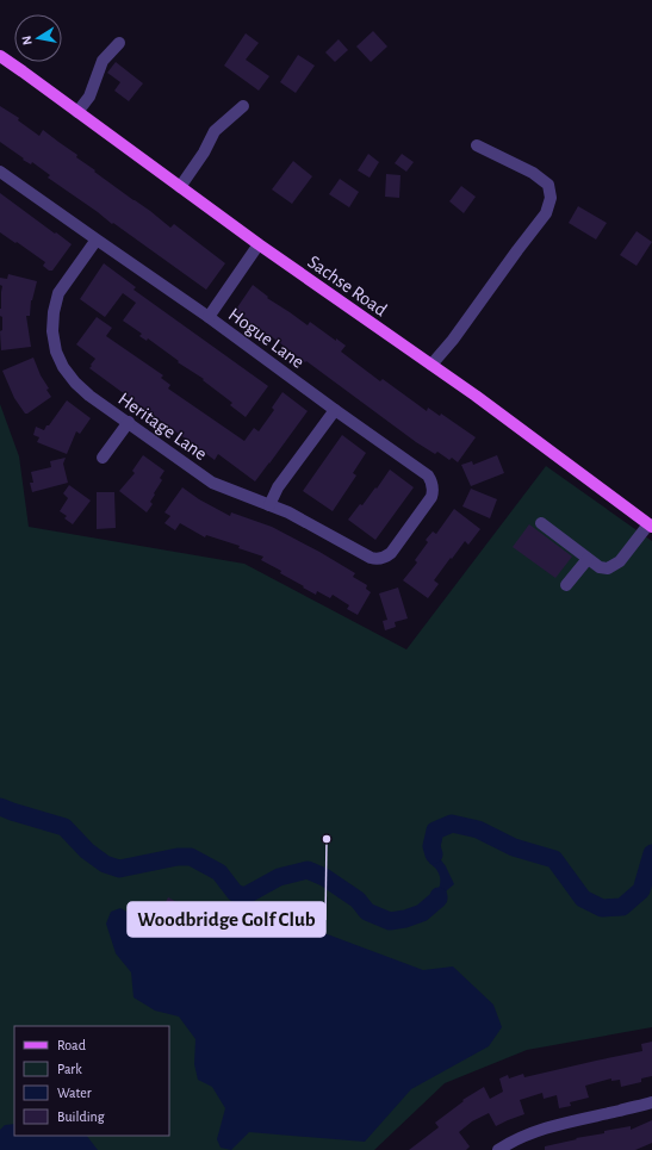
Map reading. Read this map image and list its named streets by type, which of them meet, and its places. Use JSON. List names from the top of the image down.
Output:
{
  "streets": {
    "main road": ["Sachse Road"],
    "street": ["Hogue Lane", "Heritage Lane"]
  },
  "crossings": [
    ["Hogue Lane", "Heritage Lane"]
  ],
  "places": ["Woodbridge Golf Club"],
  "legend": [
    "Road",
    "Park",
    "Water",
    "Building"
  ],
  "north": "left"
}
